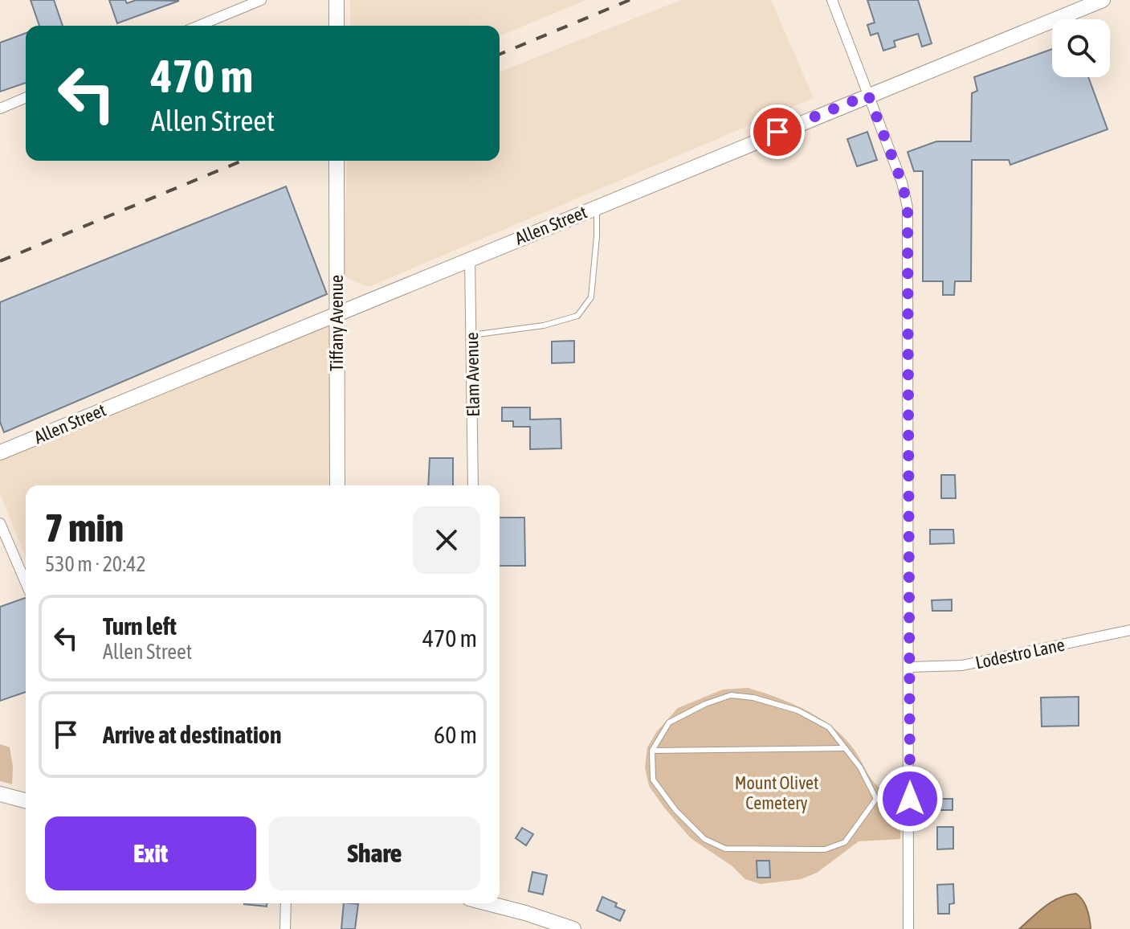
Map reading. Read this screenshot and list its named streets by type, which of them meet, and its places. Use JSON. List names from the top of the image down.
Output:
{
  "streets": {
    "street": [
      "Allen Street",
      "Tiffany Avenue",
      "Elam Avenue",
      "Lodestro Lane"
    ]
  },
  "crossings": [
    ["Allen Street", "Tiffany Avenue"],
    ["Allen Street", "Elam Avenue"]
  ],
  "parks": ["Mount Olivet Cemetery"],
  "page": {
    "turn": ["470 m", "Allen Street"],
    "heading": ["7 min", "530 m · 20:42"],
    "list": [
      {
        "name": "Turn left",
        "note": "Allen Street",
        "value": "470 m"
      },
      {
        "name": "Arrive at destination",
        "value": "60 m"
      }
    ],
    "buttons": ["Exit", "Share"]
  }
}
